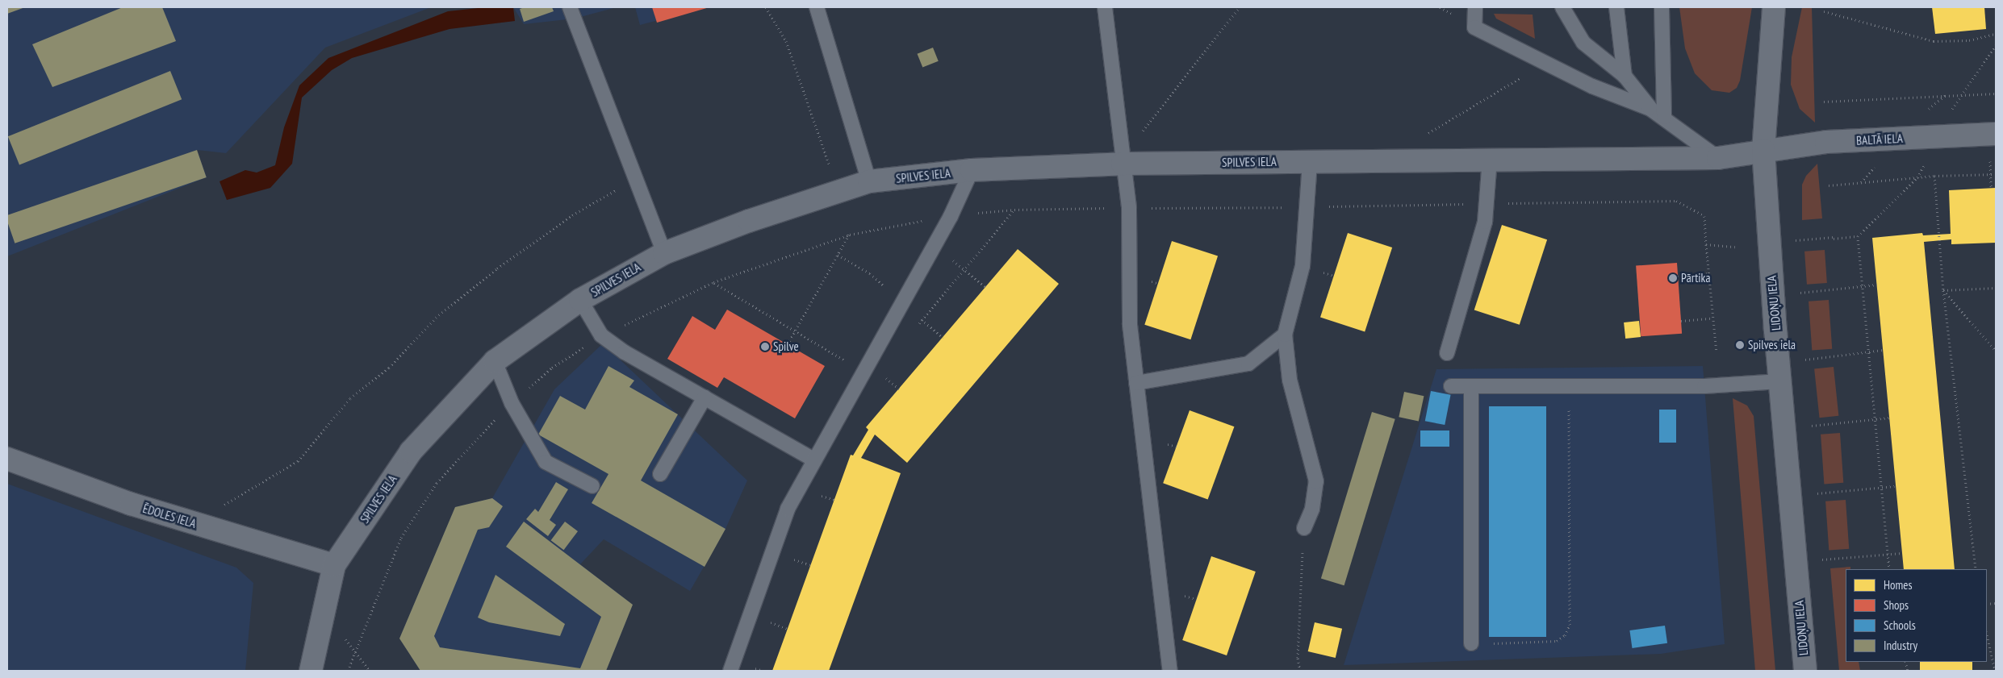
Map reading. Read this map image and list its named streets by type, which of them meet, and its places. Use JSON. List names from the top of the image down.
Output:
{
  "streets": {
    "street": [
      "BALTĀ IELA",
      "SPILVES IELA",
      "LIDOŅU IELA",
      "ĒDOLES IELA"
    ]
  },
  "crossings": [
    ["BALTĀ IELA", "SPILVES IELA"],
    ["BALTĀ IELA", "LIDOŅU IELA"],
    ["SPILVES IELA", "LIDOŅU IELA"],
    ["SPILVES IELA", "ĒDOLES IELA"]
  ],
  "places": ["Pārtika", "Spilves iela", "Spilve"],
  "legend": [
    "Homes",
    "Shops",
    "Schools",
    "Industry"
  ]
}
